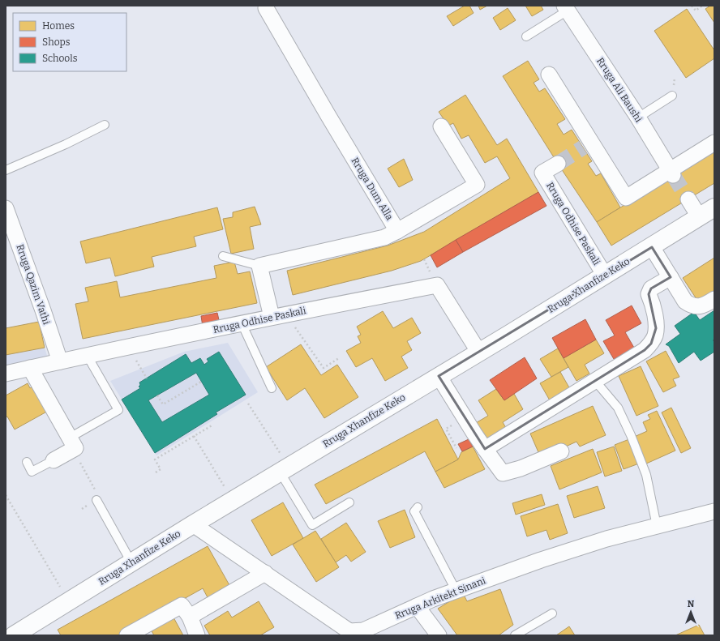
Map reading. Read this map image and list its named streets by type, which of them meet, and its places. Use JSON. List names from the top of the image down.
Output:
{
  "streets": {
    "main road": ["Rruga Xhanfize Keko"],
    "street": [
      "Rruga Ali Baushi",
      "Rruga Dum Alla",
      "Rruga Odhise Paskali",
      "Rruga Qazim Vathi",
      "Rruga Arkitekt Sinani"
    ]
  },
  "crossings": [
    ["Rruga Odhise Paskali", "Rruga Qazim Vathi"],
    ["Rruga Odhise Paskali", "Rruga Xhanfize Keko"],
    ["Rruga Xhanfize Keko", "Rruga Arkitekt Sinani"]
  ],
  "legend": ["Homes", "Shops", "Schools"],
  "north": "top"
}
